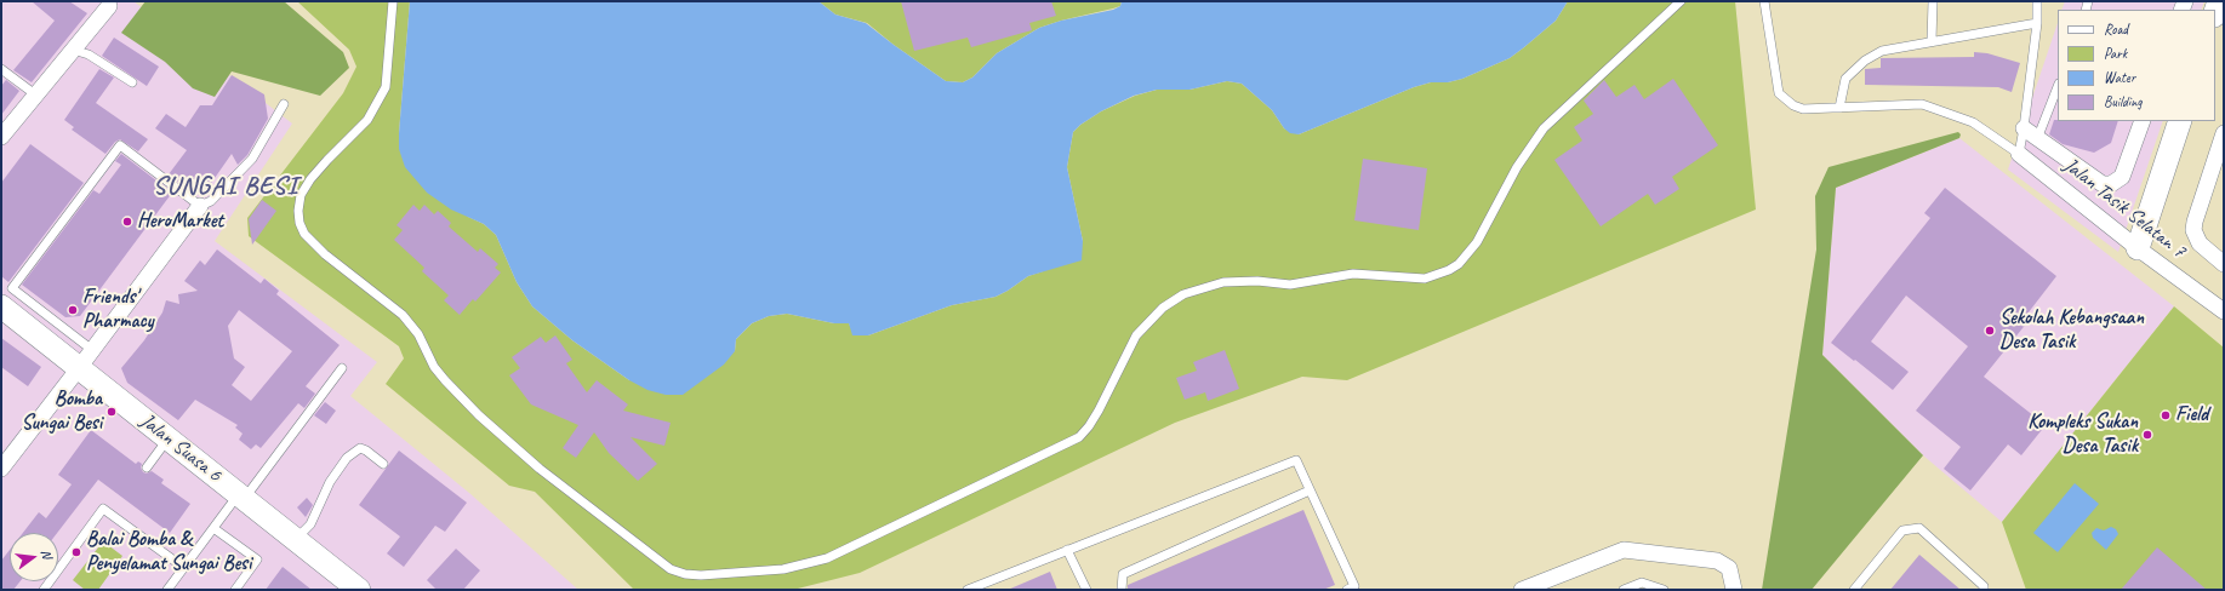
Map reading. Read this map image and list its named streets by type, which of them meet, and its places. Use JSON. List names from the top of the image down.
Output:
{
  "streets": {
    "street": ["Jalan Tasik Selatan 7", "Jalan Suasa 6"]
  },
  "districts": ["SUNGAI BESI"],
  "places": [
    "HeroMarket",
    "Friends' Pharmacy",
    "Sekolah Kebangsaan Desa Tasik",
    "Bomba Sungai Besi",
    "Field",
    "Kompleks Sukan Desa Tasik",
    "Balai Bomba & Penyelamat Sungai Besi"
  ],
  "legend": [
    "Road",
    "Park",
    "Water",
    "Building"
  ],
  "north": "right"
}
